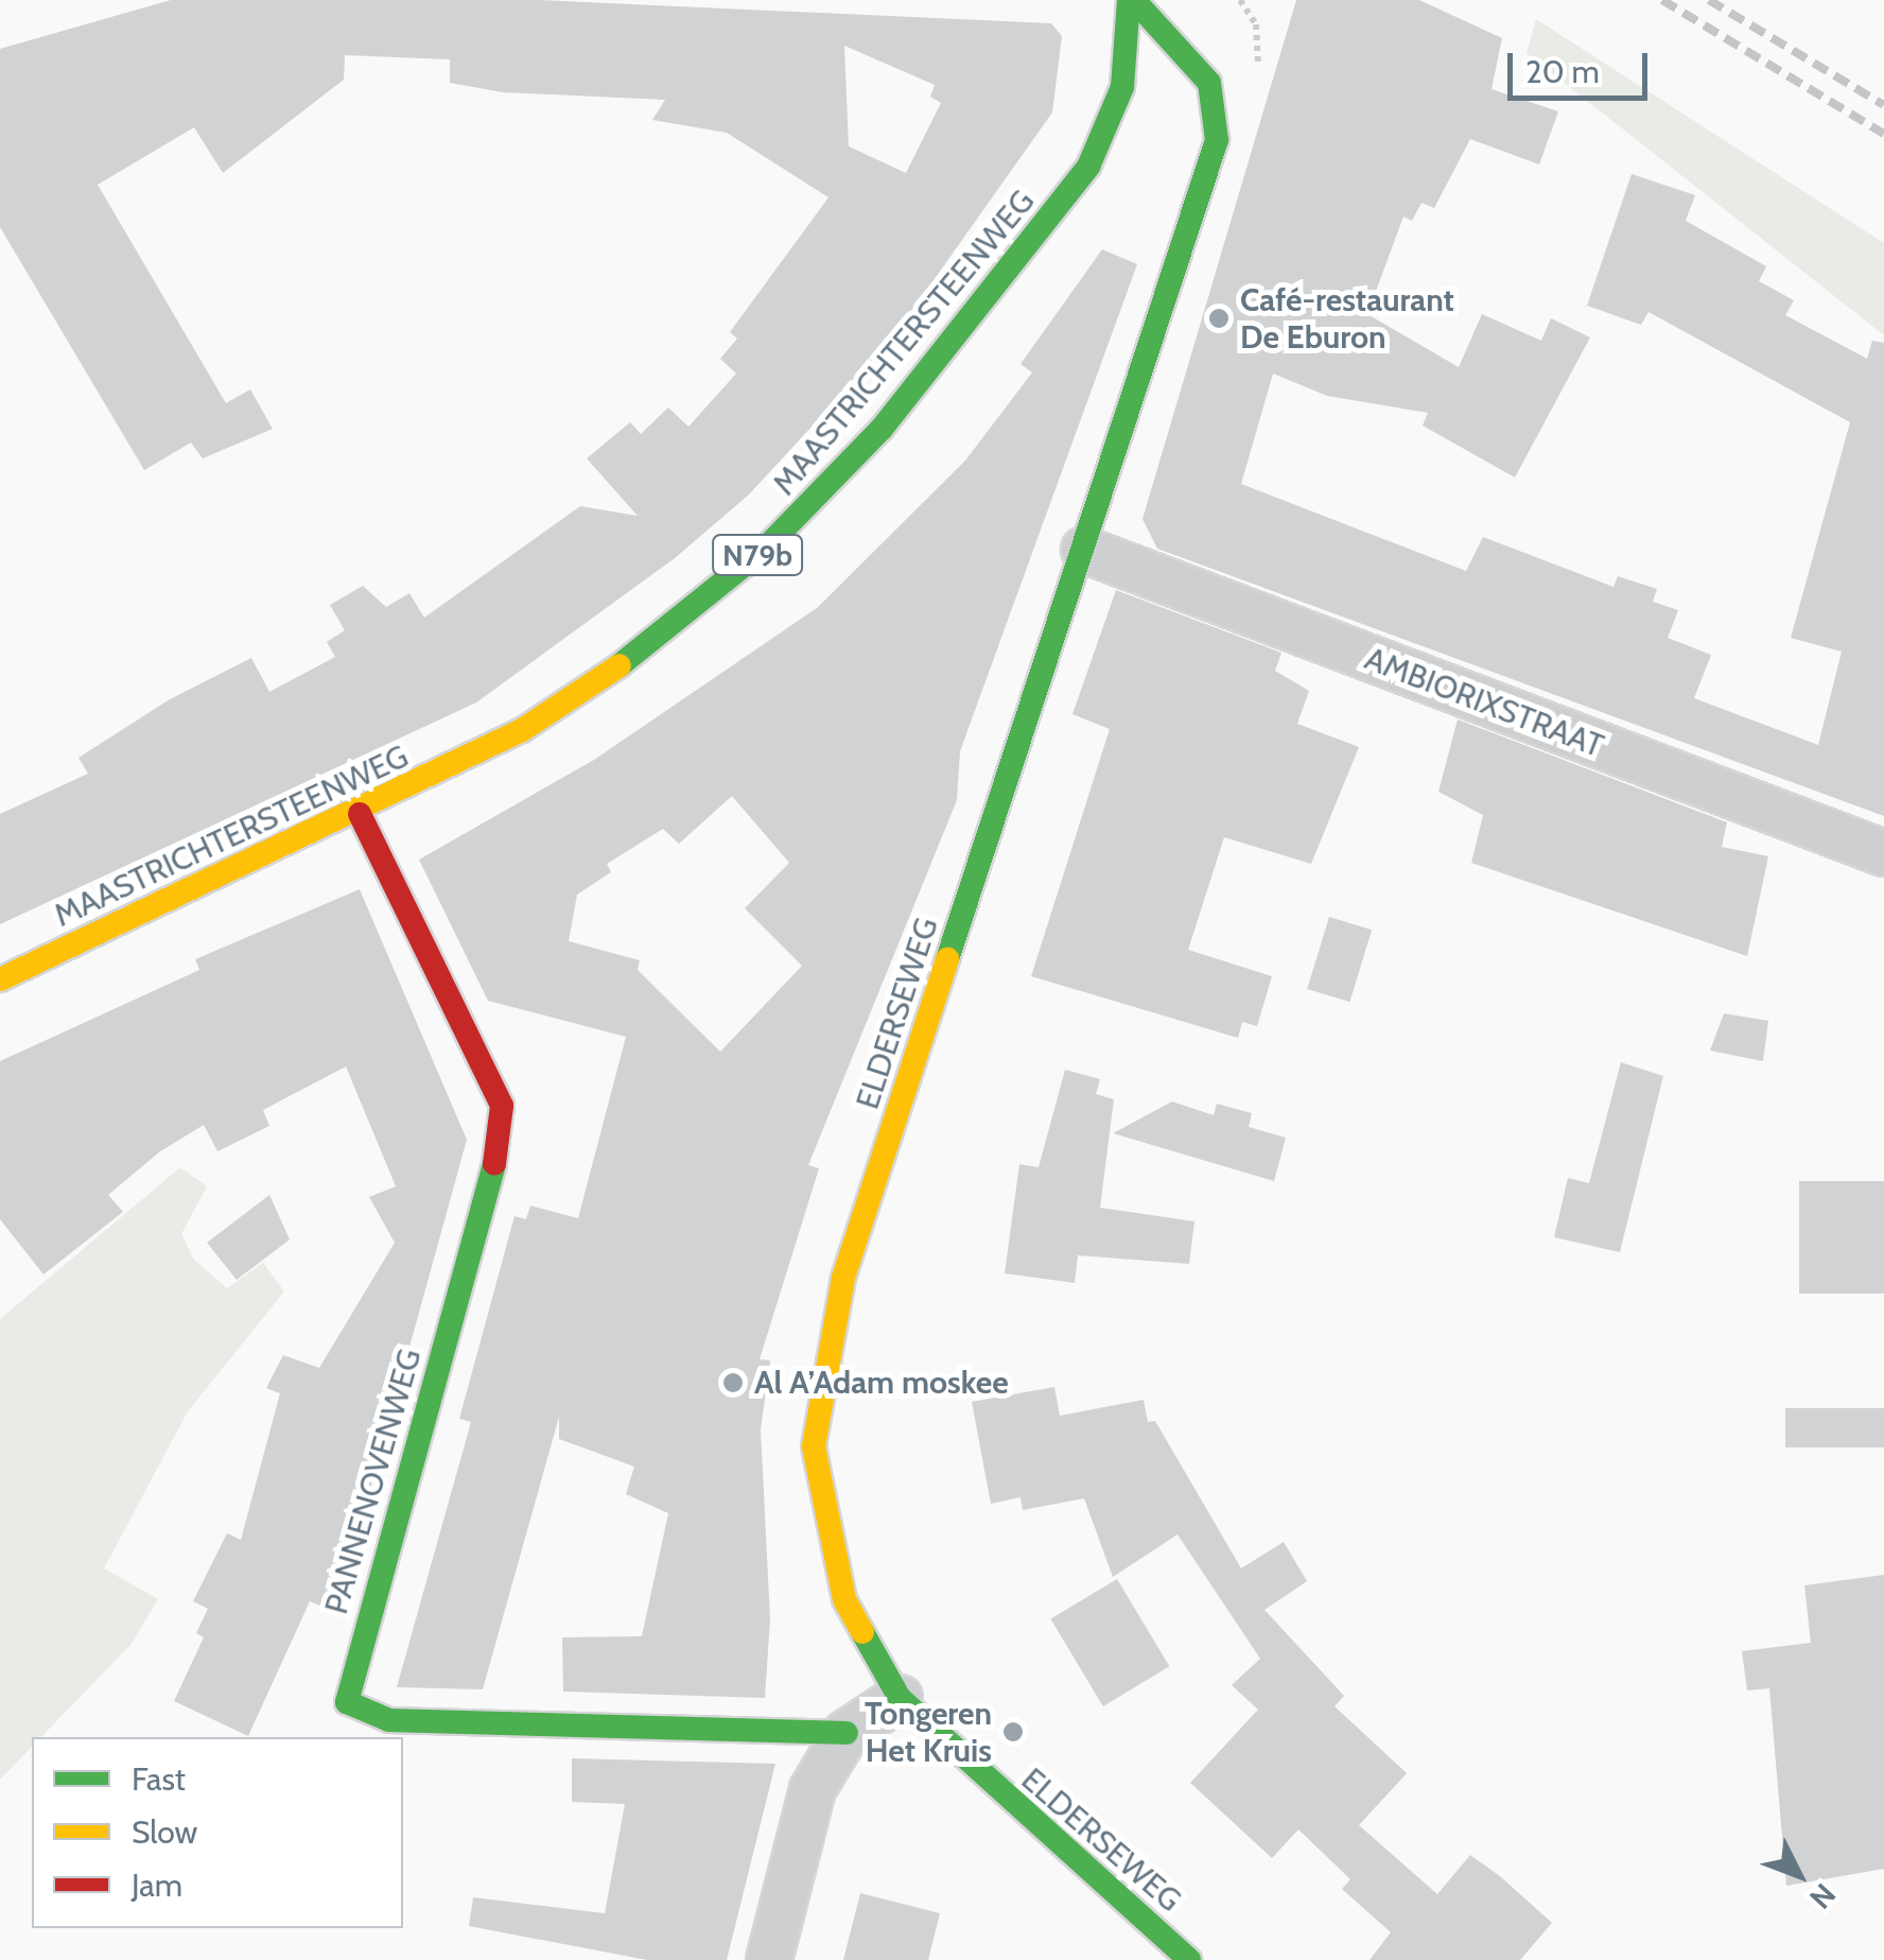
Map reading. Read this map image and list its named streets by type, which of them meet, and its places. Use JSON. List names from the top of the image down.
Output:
{
  "streets": {
    "main road": [
      "MAASTRICHTERSTEENWEG",
      "N79b",
      "ELDERSEWEG",
      "PANNENOVENWEG"
    ],
    "street": ["AMBIORIXSTRAAT"]
  },
  "crossings": [
    ["MAASTRICHTERSTEENWEG", "ELDERSEWEG"],
    ["MAASTRICHTERSTEENWEG", "PANNENOVENWEG"],
    ["AMBIORIXSTRAAT", "ELDERSEWEG"]
  ],
  "places": ["Café-restaurant De Eburon", "Al A’Adam moskee", "Tongeren Het Kruis"],
  "legend": ["Fast", "Slow", "Jam"],
  "scale_bar": "20 m",
  "north": "bottom right"
}
